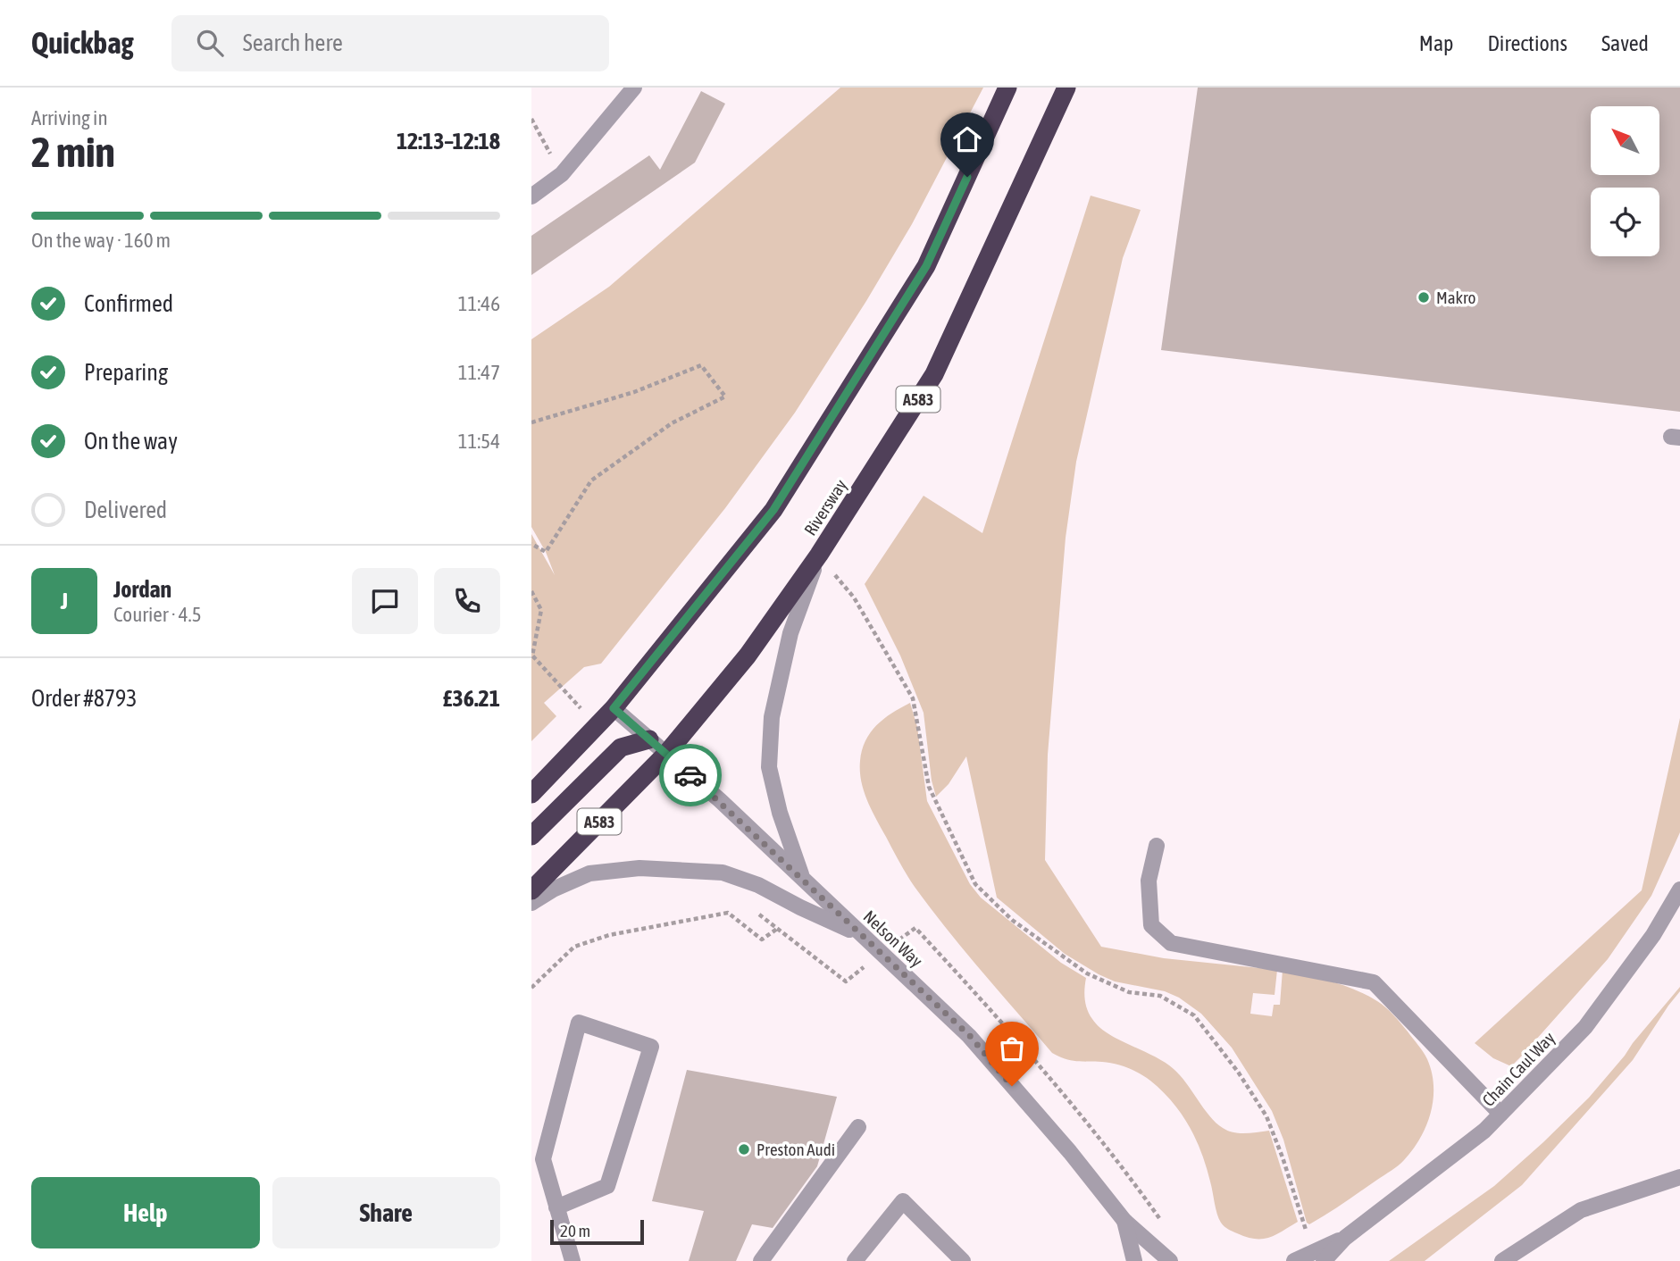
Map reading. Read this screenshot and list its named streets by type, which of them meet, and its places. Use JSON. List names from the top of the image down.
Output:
{
  "streets": {
    "highway": ["A583", "Riversway"],
    "street": ["Nelson Way", "Chain Caul Way"]
  },
  "crossings": [
    ["A583", "Nelson Way"],
    ["Riversway", "Nelson Way"]
  ],
  "places": ["Makro", "Preston Audi"],
  "scale_bar": "20 m",
  "north": "top left",
  "page": {
    "header": "Quickbag",
    "search": "Search here",
    "nav": ["Map", "Directions", "Saved"],
    "heading": ["2 min", "Arriving in", "12:13–12:18"],
    "panel": [
      "Jordan",
      "Courier · 4.5",
      "Order #8793",
      "£36.21"
    ],
    "bar": "On the way · 160 m",
    "list": [
      ["Confirmed", "11:46"],
      ["Preparing", "11:47"],
      ["On the way", "11:54"],
      "Delivered"
    ],
    "round": "J",
    "buttons": ["Help", "Share"],
    "scale": "20 m"
  }
}
